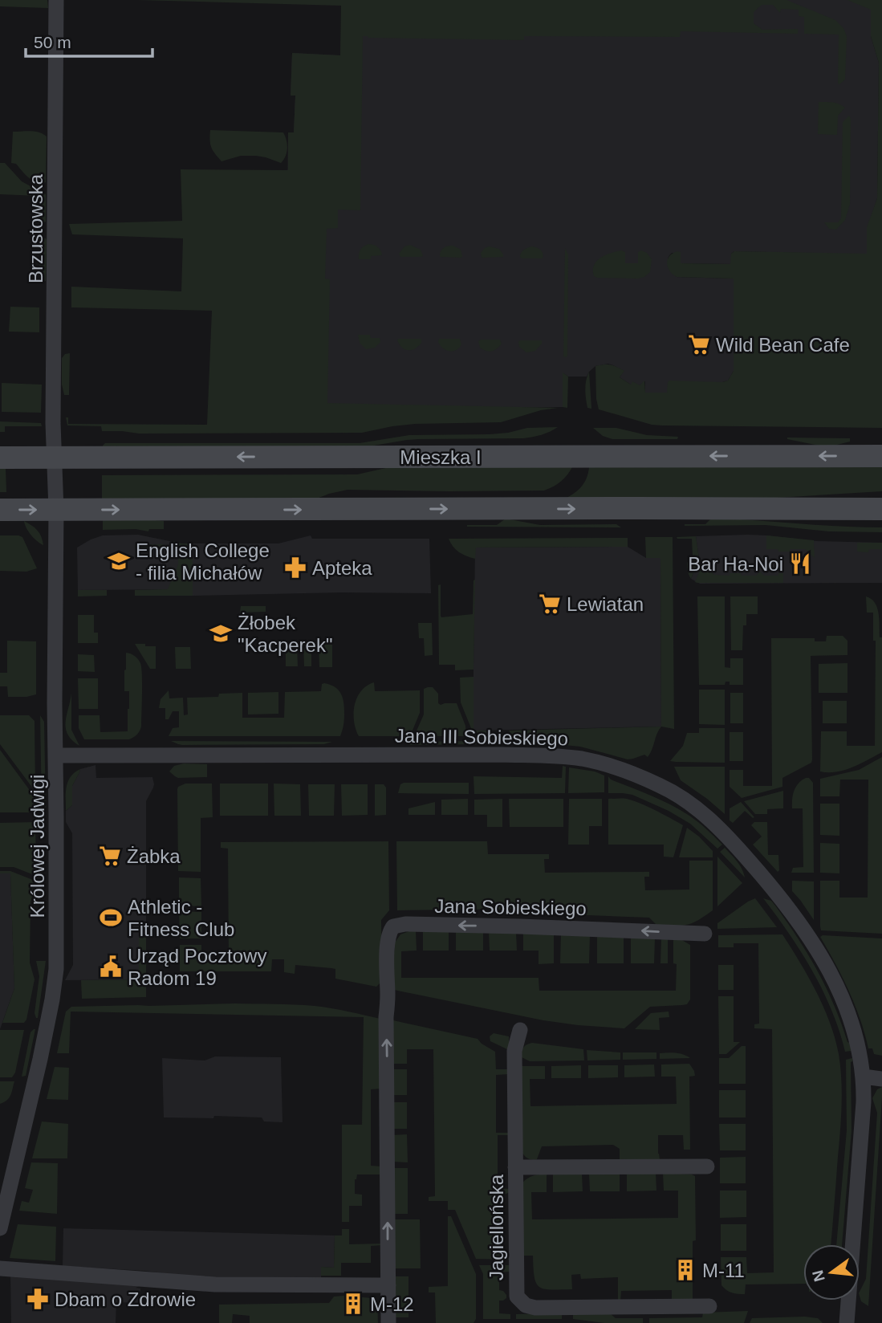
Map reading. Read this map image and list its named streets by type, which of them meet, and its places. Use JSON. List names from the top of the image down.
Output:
{
  "streets": {
    "street": [
      "Brzustowska",
      "Mieszka I",
      "Jana III Sobieskiego",
      "Królowej Jadwigi",
      "Jana Sobieskiego",
      "Jagiellońska"
    ]
  },
  "crossings": [
    ["Brzustowska", "Mieszka I"],
    ["Brzustowska", "Królowej Jadwigi"],
    ["Mieszka I", "Królowej Jadwigi"],
    ["Jana III Sobieskiego", "Królowej Jadwigi"]
  ],
  "places": {
    "supermarket": ["Wild Bean Cafe", "Lewiatan", "Żabka"],
    "school or university": ["English College - filia Michałów", "Żłobek \"Kacperek\""],
    "restaurant": ["Bar Ha-Noi"],
    "pharmacy": ["Apteka", "Dbam o Zdrowie"],
    "sports": ["Athletic - Fitness Club"],
    "public building": ["Urząd Pocztowy Radom 19"],
    "building": ["M-11", "M-12"]
  },
  "scale_bar": "50 m",
  "north": "left"
}
